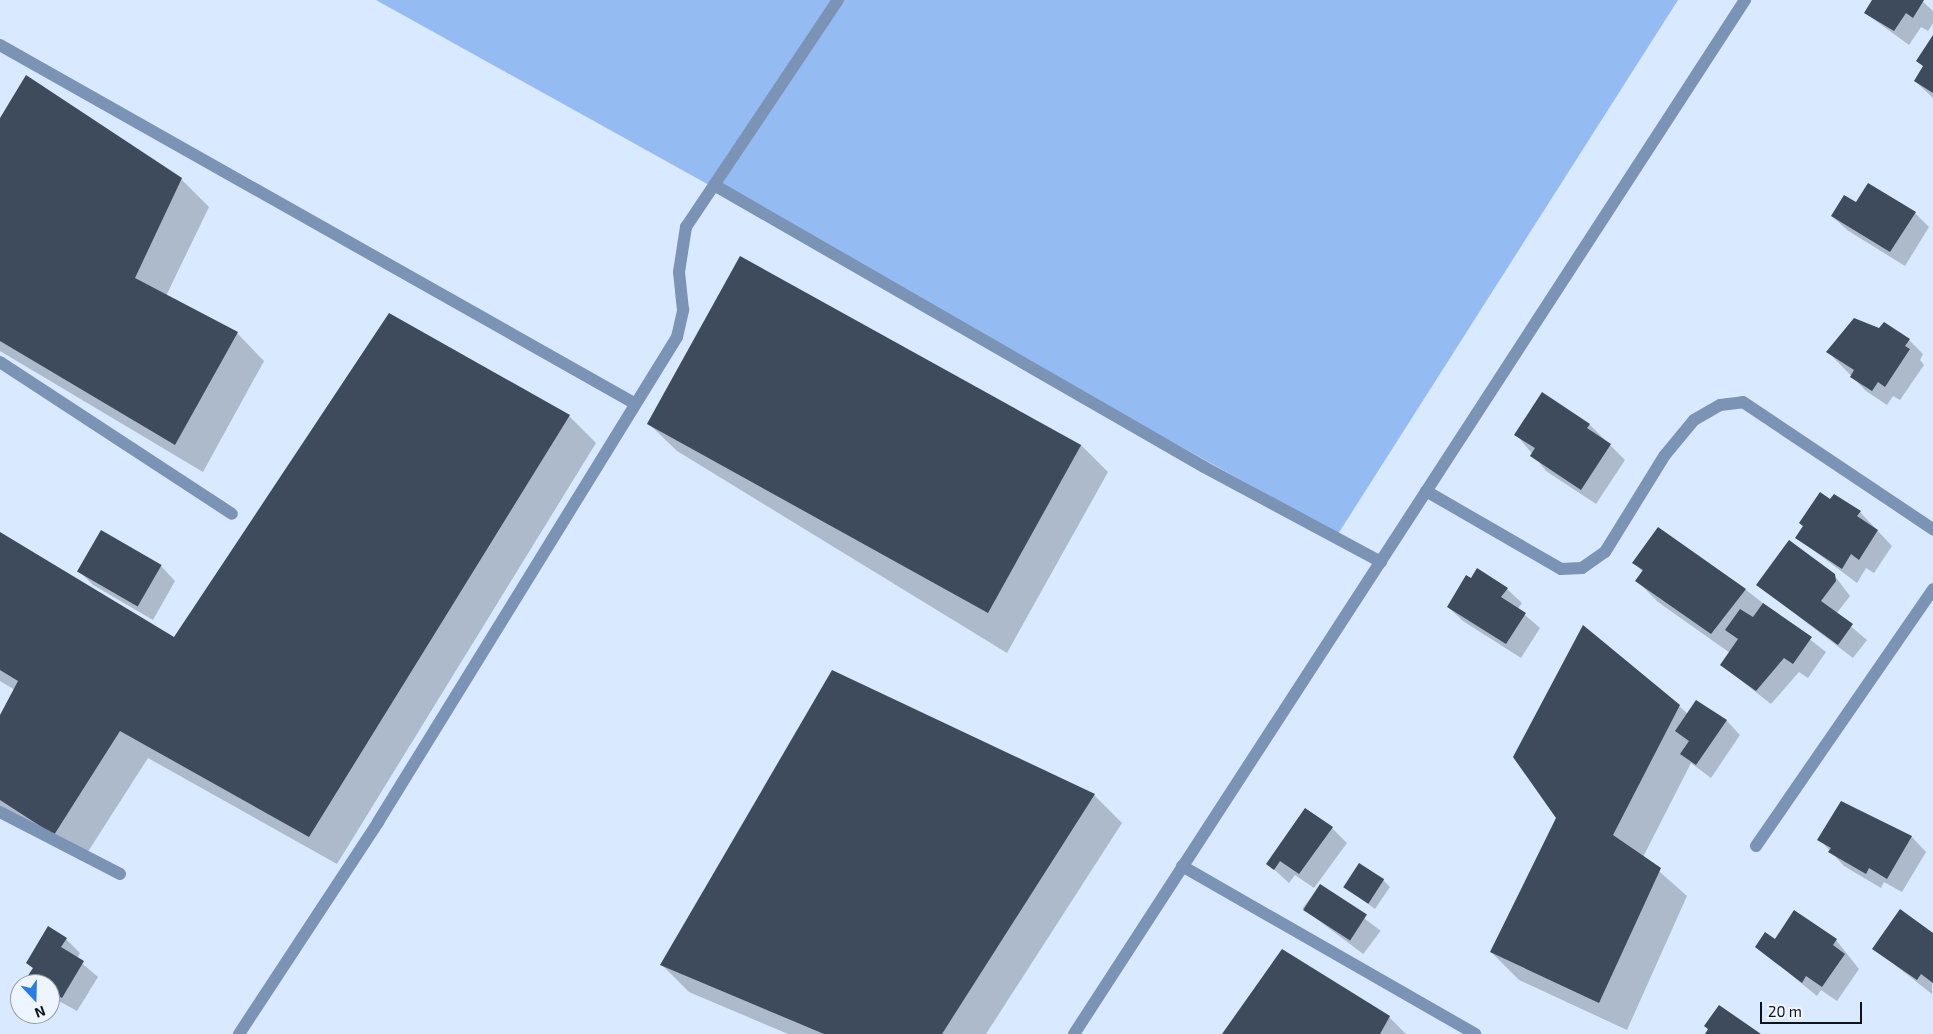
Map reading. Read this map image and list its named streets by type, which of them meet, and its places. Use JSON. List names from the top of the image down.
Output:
{
  "scale_bar": "20 m",
  "north": "bottom"
}
